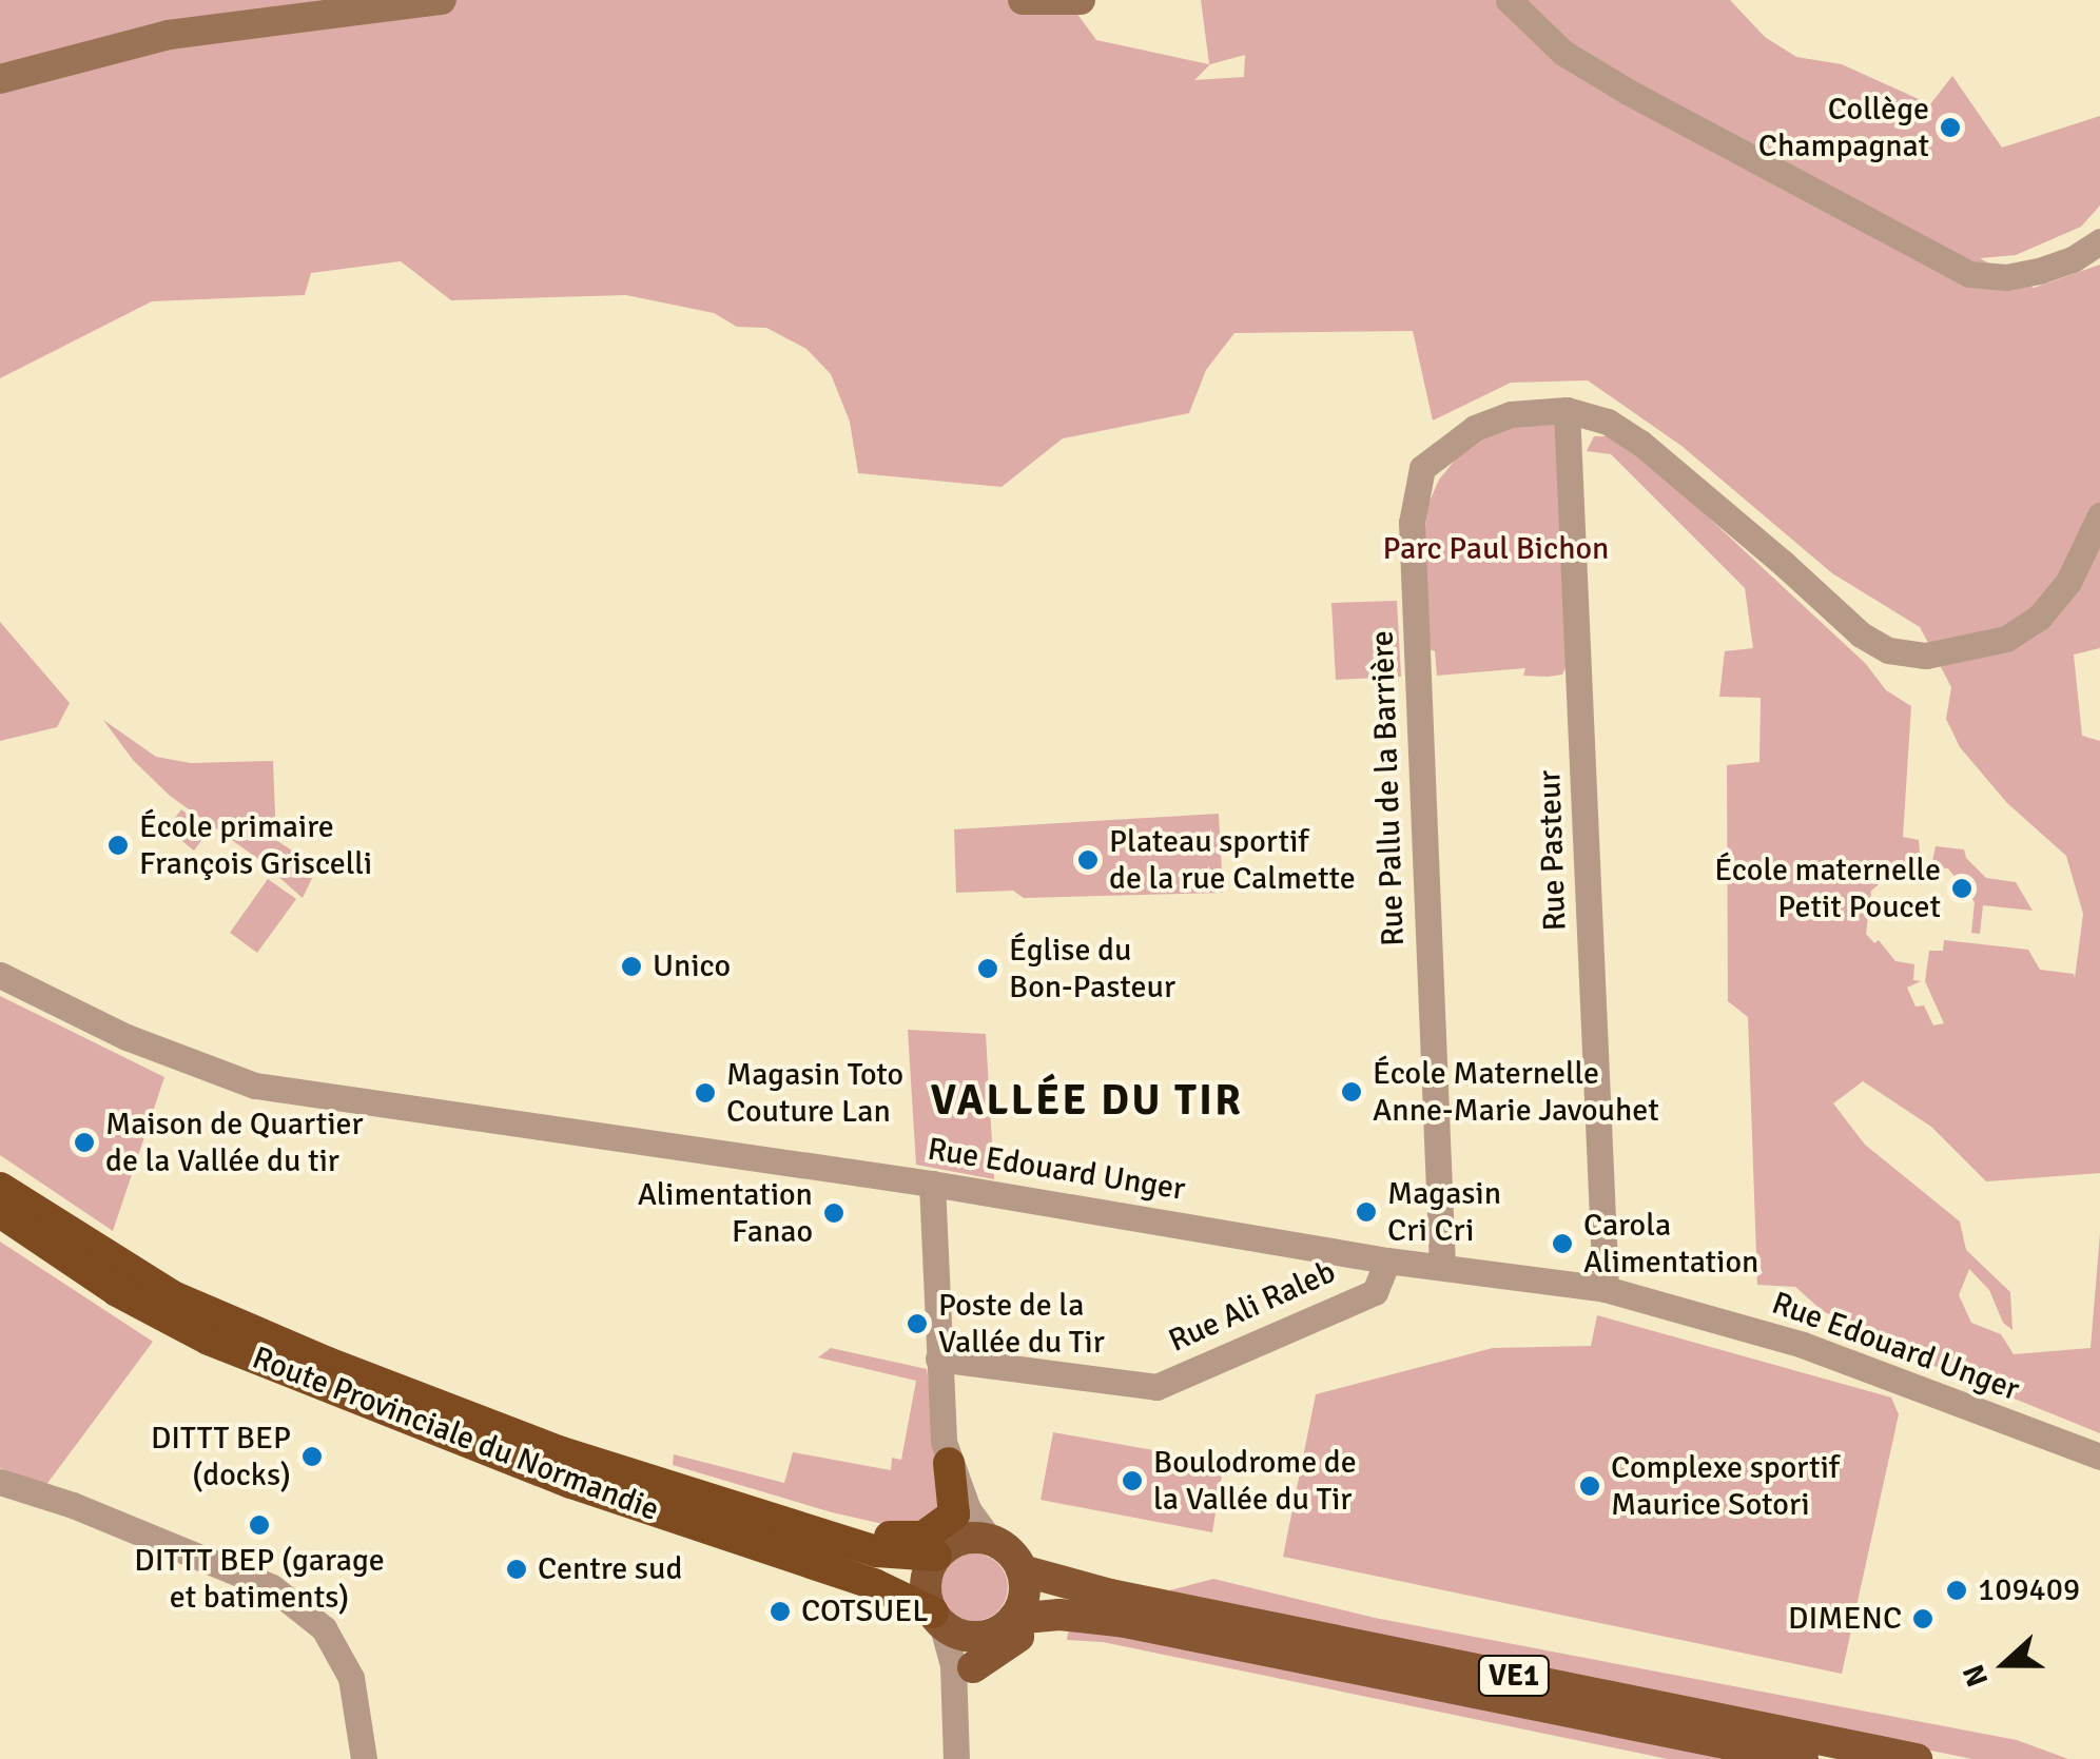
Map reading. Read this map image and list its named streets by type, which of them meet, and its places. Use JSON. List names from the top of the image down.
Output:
{
  "streets": {
    "highway": ["Route Provinciale du Normandie"],
    "main road": ["VE1"],
    "street": [
      "Rue Pallu de la Barrière",
      "Rue Pasteur",
      "Rue Edouard Unger",
      "Rue Ali Raleb"
    ]
  },
  "crossings": [
    ["Rue Pallu de la Barrière", "Rue Pasteur"],
    ["Rue Pallu de la Barrière", "Rue Edouard Unger"],
    ["Rue Pasteur", "Rue Edouard Unger"],
    ["Rue Edouard Unger", "Rue Ali Raleb"],
    ["Route Provinciale du Normandie", "VE1"]
  ],
  "districts": ["VALLÉE DU TIR"],
  "parks": ["Parc Paul Bichon"],
  "places": [
    "Collège Champagnat",
    "École primaire François Griscelli",
    "Plateau sportif de la rue Calmette",
    "École maternelle Petit Poucet",
    "Unico",
    "Église du Bon-Pasteur",
    "École Maternelle Anne-Marie Javouhet",
    "Magasin Toto Couture Lan",
    "Maison de Quartier de la Vallée du tir",
    "Magasin Cri Cri",
    "Alimentation Fanao",
    "Carola Alimentation",
    "Poste de la Vallée du Tir",
    "DITTT BEP (docks)",
    "Boulodrome de la Vallée du Tir",
    "Complexe sportif Maurice Sotori",
    "DITTT BEP (garage et batiments)",
    "Centre sud",
    "109409",
    "COTSUEL",
    "DIMENC"
  ],
  "north": "left"
}
